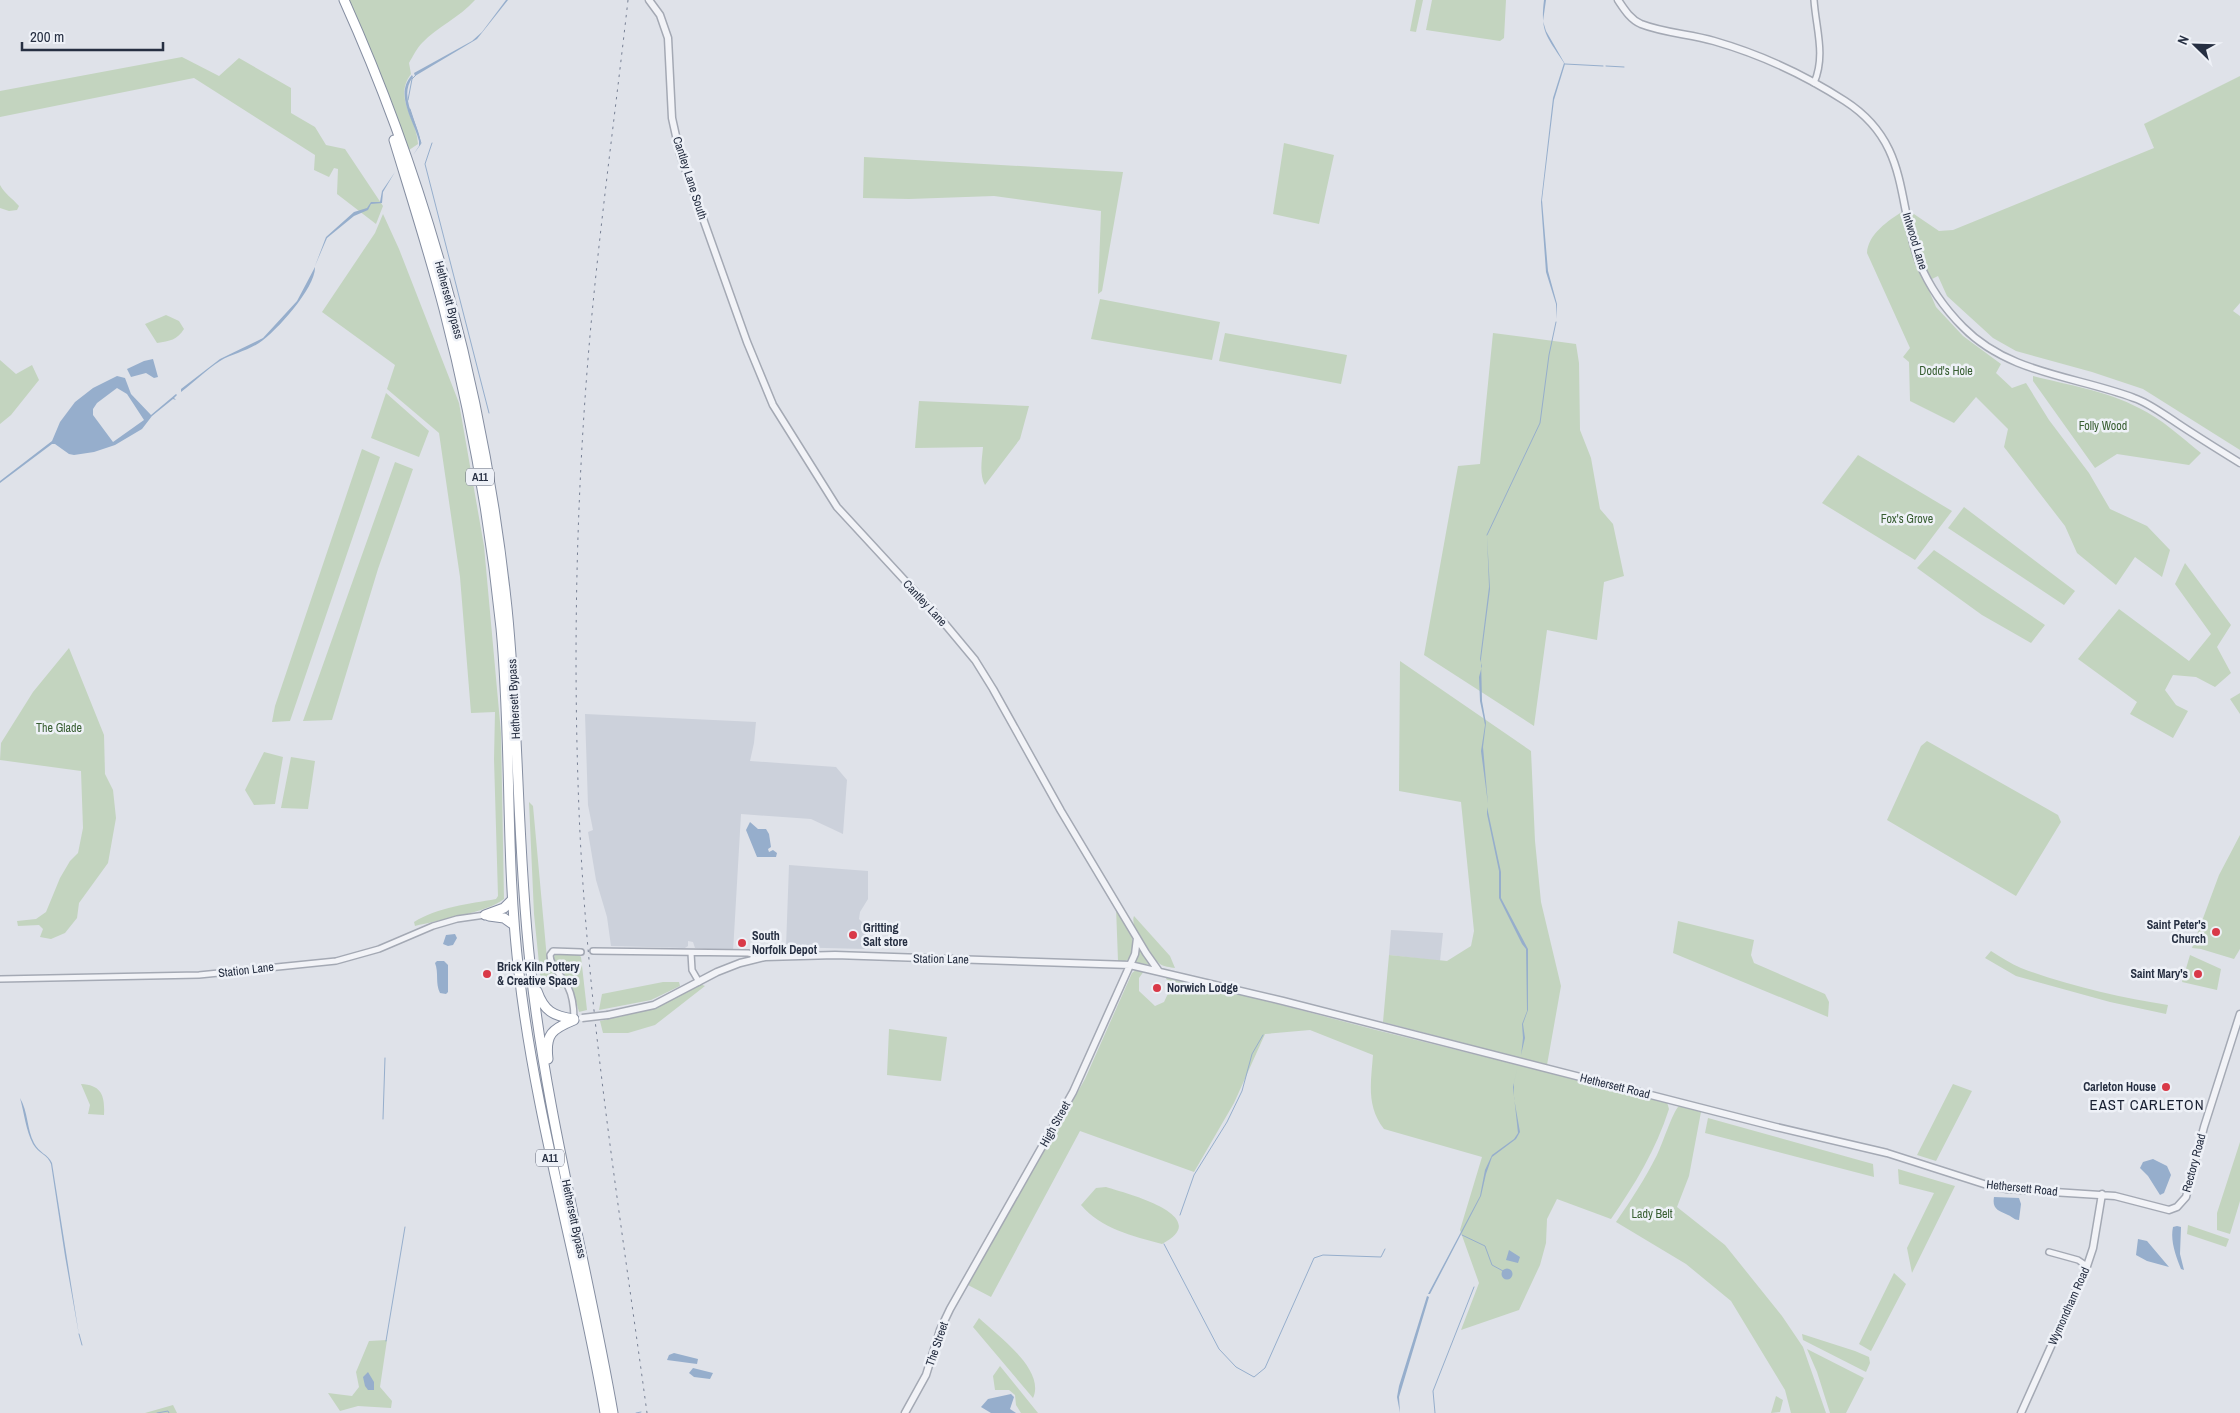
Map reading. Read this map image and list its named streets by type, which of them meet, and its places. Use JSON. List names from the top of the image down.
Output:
{
  "streets": {
    "highway": ["Hethersett Bypass", "A11"],
    "street": [
      "Cantley Lane South",
      "Intwood Lane",
      "Cantley Lane",
      "Station Lane",
      "Hethersett Road",
      "High Street",
      "Rectory Road",
      "Wymondham Road",
      "The Street"
    ]
  },
  "crossings": [
    ["Cantley Lane South", "Cantley Lane"],
    ["Hethersett Bypass", "A11"],
    ["A11", "Station Lane"],
    ["Cantley Lane", "Hethersett Road"],
    ["Station Lane", "Hethersett Road"],
    ["Station Lane", "High Street"],
    ["Hethersett Road", "High Street"],
    ["Hethersett Road", "Rectory Road"],
    ["Hethersett Road", "Wymondham Road"],
    ["High Street", "The Street"],
    ["Rectory Road", "Wymondham Road"]
  ],
  "districts": ["EAST CARLETON"],
  "parks": [
    "Dodd's Hole",
    "Folly Wood",
    "Fox's Grove",
    "The Glade",
    "Lady Belt"
  ],
  "places": [
    "Saint Peter's Church",
    "Gritting Salt store",
    "South Norfolk Depot",
    "Brick Kiln Pottery & Creative Space",
    "Saint Mary's",
    "Norwich Lodge",
    "Carleton House"
  ],
  "scale_bar": "200 m",
  "north": "top left"
}
